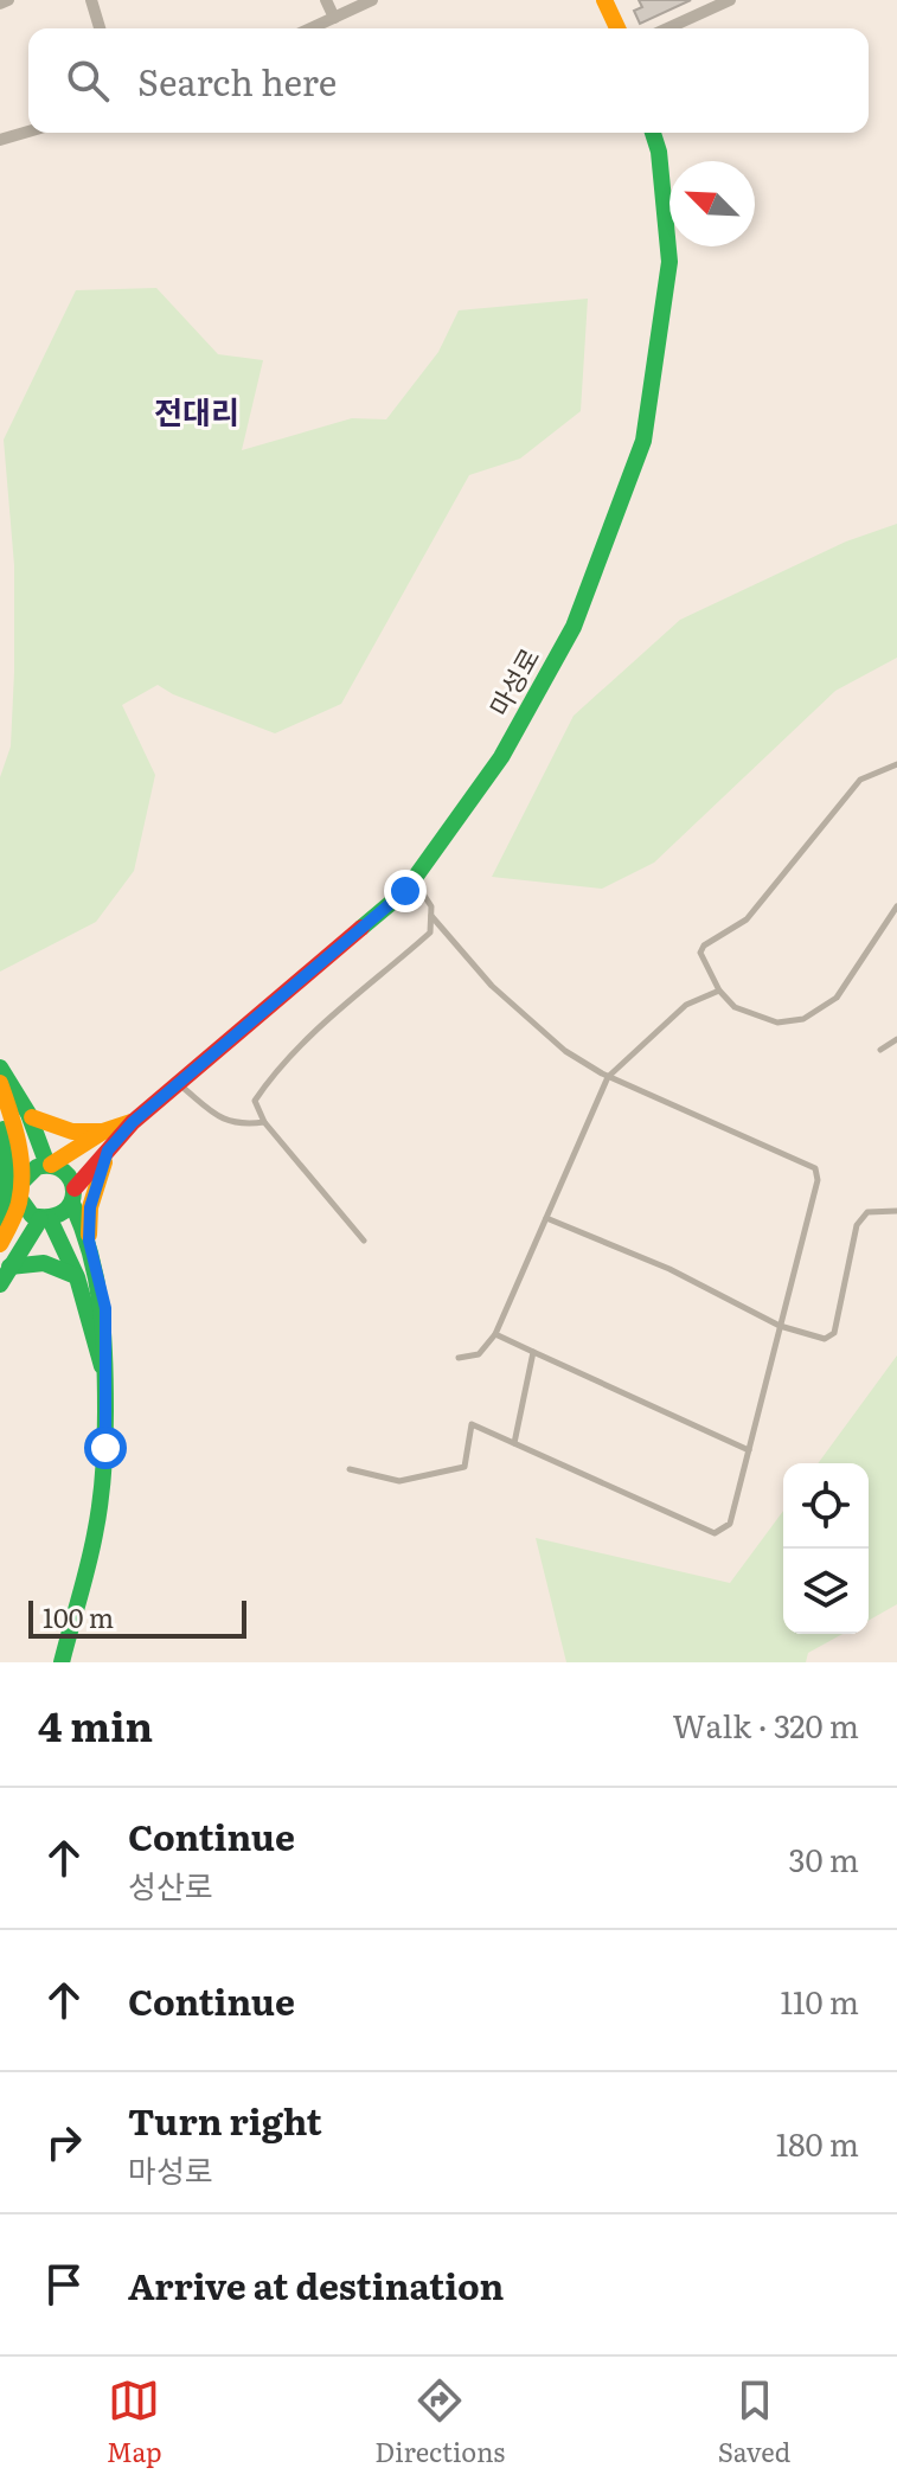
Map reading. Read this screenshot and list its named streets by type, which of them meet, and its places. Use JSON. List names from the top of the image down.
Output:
{
  "streets": {
    "main road": ["마성로"]
  },
  "districts": ["전대리"],
  "scale_bar": "100 m",
  "north": "top left",
  "page": {
    "search": "Search here",
    "scale": "100 m",
    "heading": ["4 min", "Walk · 320 m"],
    "list": [
      ["Continue", "성산로", "30 m"],
      ["Continue", "110 m"],
      ["Turn right", "마성로", "180 m"],
      "Arrive at destination"
    ],
    "nav": ["Map", "Directions", "Saved"]
  }
}
